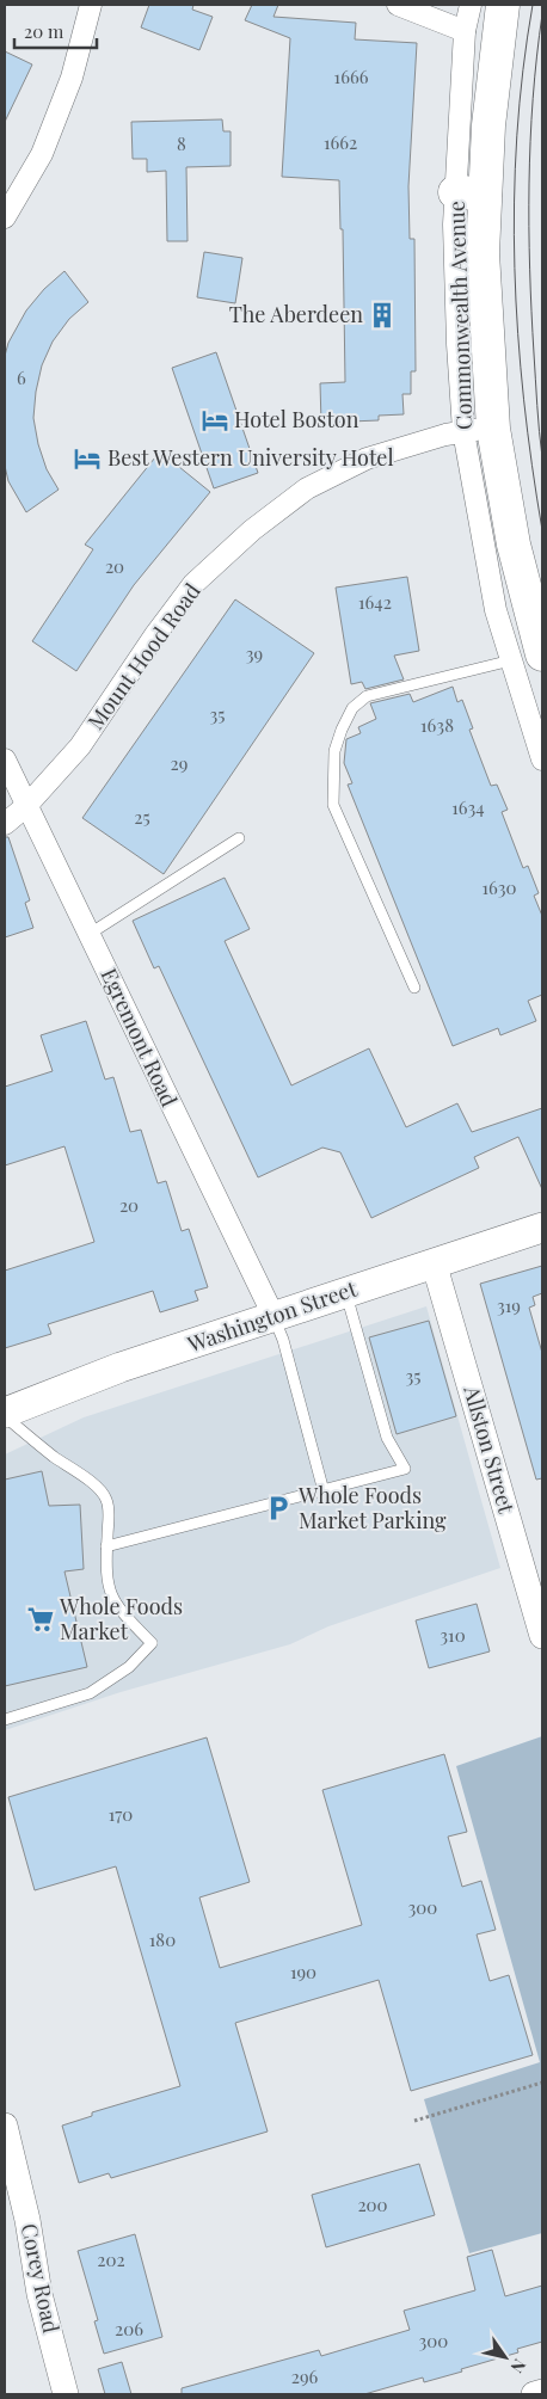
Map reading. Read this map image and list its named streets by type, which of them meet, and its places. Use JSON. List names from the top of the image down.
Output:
{
  "streets": {
    "main road": ["Commonwealth Avenue", "Washington Street"],
    "street": [
      "Mount Hood Road",
      "Egremont Road",
      "Allston Street",
      "Corey Road"
    ]
  },
  "crossings": [
    ["Commonwealth Avenue", "Mount Hood Road"],
    ["Mount Hood Road", "Egremont Road"],
    ["Egremont Road", "Washington Street"],
    ["Washington Street", "Allston Street"]
  ],
  "places": {
    "building": ["The Aberdeen"],
    "hotel": ["Hotel Boston", "Best Western University Hotel"],
    "parking": ["Whole Foods Market Parking"],
    "supermarket": ["Whole Foods Market"]
  },
  "house_numbers": [
    "1666",
    "1662",
    "8",
    "6",
    "20",
    "1642",
    "39",
    "35",
    "1638",
    "29",
    "1634",
    "25",
    "1630",
    "20",
    "319",
    "35",
    "310",
    "170",
    "300",
    "180",
    "190",
    "200",
    "202",
    "206",
    "300",
    "296"
  ],
  "scale_bar": "20 m",
  "north": "bottom right"
}
